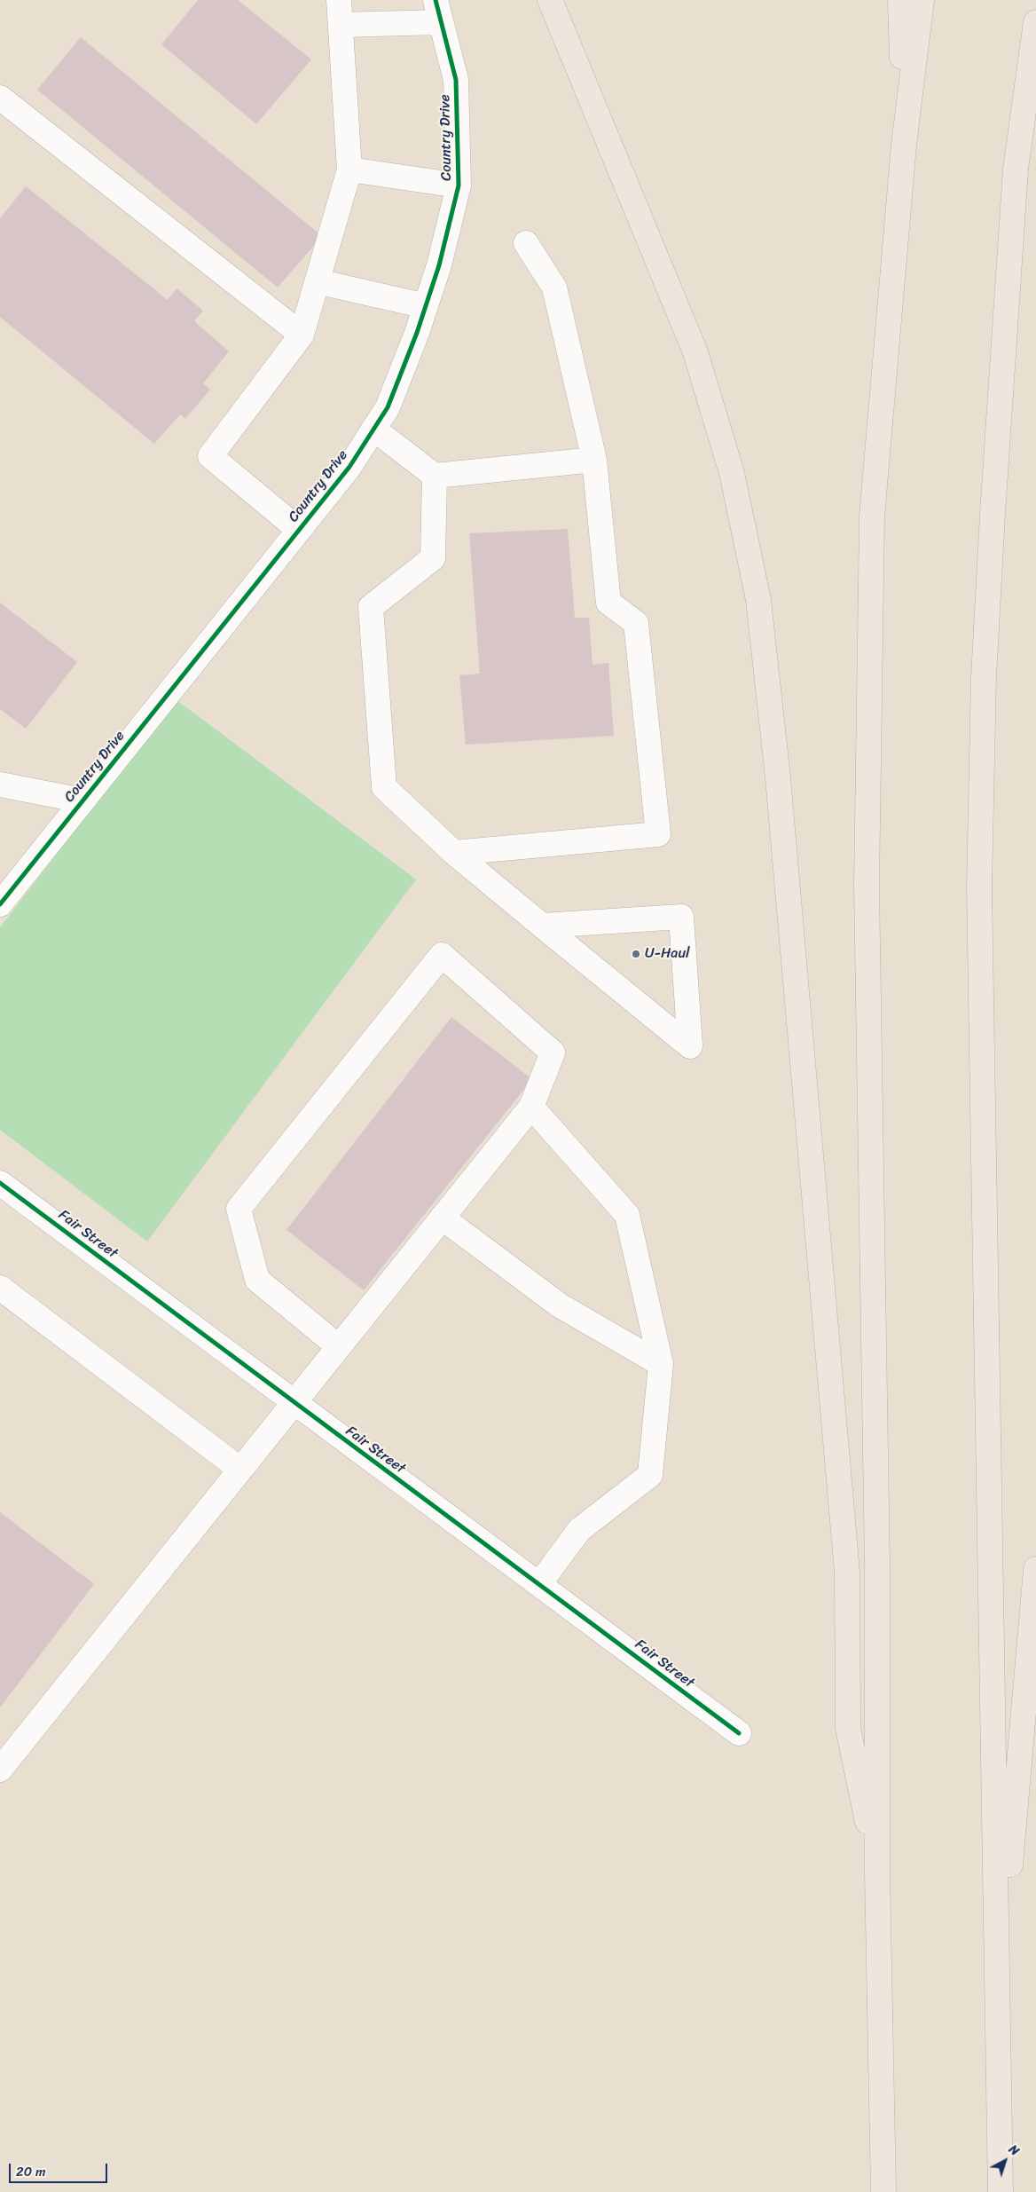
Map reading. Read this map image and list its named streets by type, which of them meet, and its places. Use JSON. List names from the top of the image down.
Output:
{
  "streets": {
    "street": ["Country Drive", "Fair Street"]
  },
  "places": ["U-Haul"],
  "scale_bar": "20 m",
  "north": "top right"
}
